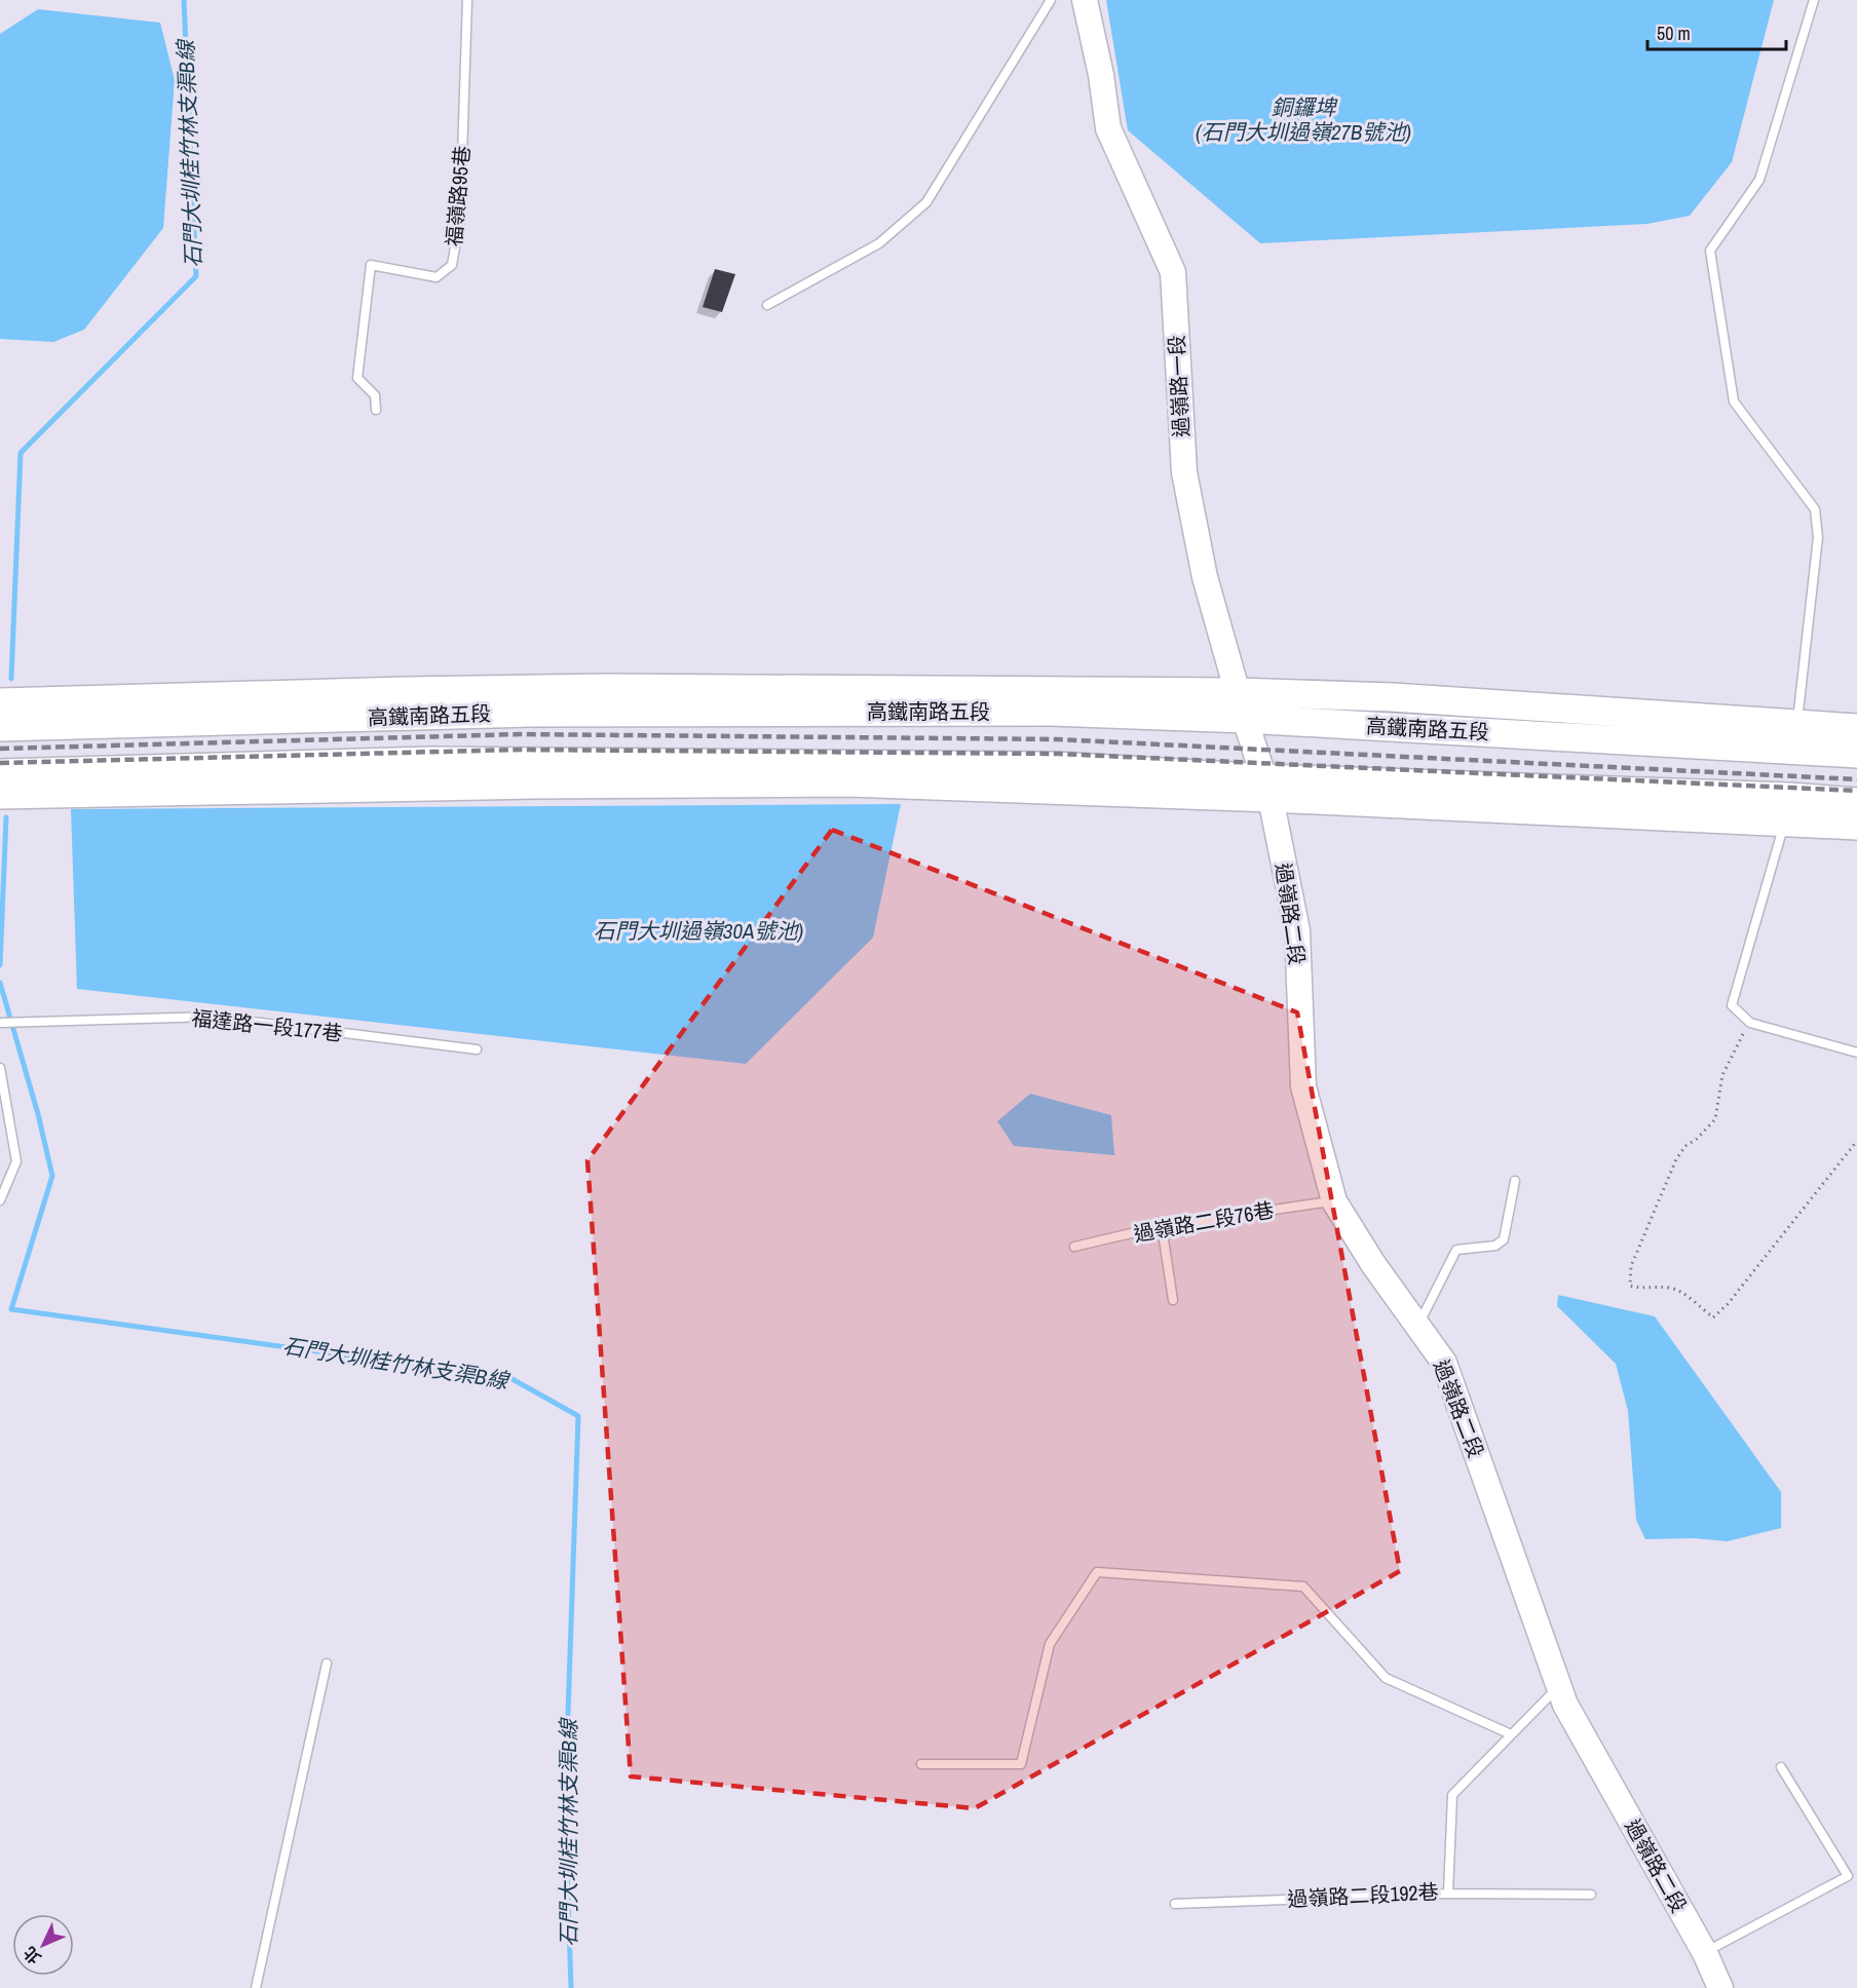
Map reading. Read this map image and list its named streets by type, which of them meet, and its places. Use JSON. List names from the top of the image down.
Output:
{
  "streets": {
    "main road": ["高鐵南路五段"],
    "street": ["過嶺路一段", "過嶺路二段"],
    "lane": [
      "福嶺路95巷",
      "福達路一段177巷",
      "過嶺路二段76巷",
      "過嶺路二段192巷"
    ]
  },
  "crossings": [
    ["過嶺路一段", "高鐵南路五段"],
    ["過嶺路一段", "過嶺路二段"],
    ["過嶺路二段", "過嶺路二段76巷"],
    ["過嶺路二段", "過嶺路二段192巷"]
  ],
  "water": ["銅鑼埤 (石門大圳過嶺27B號池)", "石門大圳桂竹林支渠B線", "石門大圳過嶺30A號池)"],
  "scale_bar": "50 m",
  "north": "bottom left"
}
